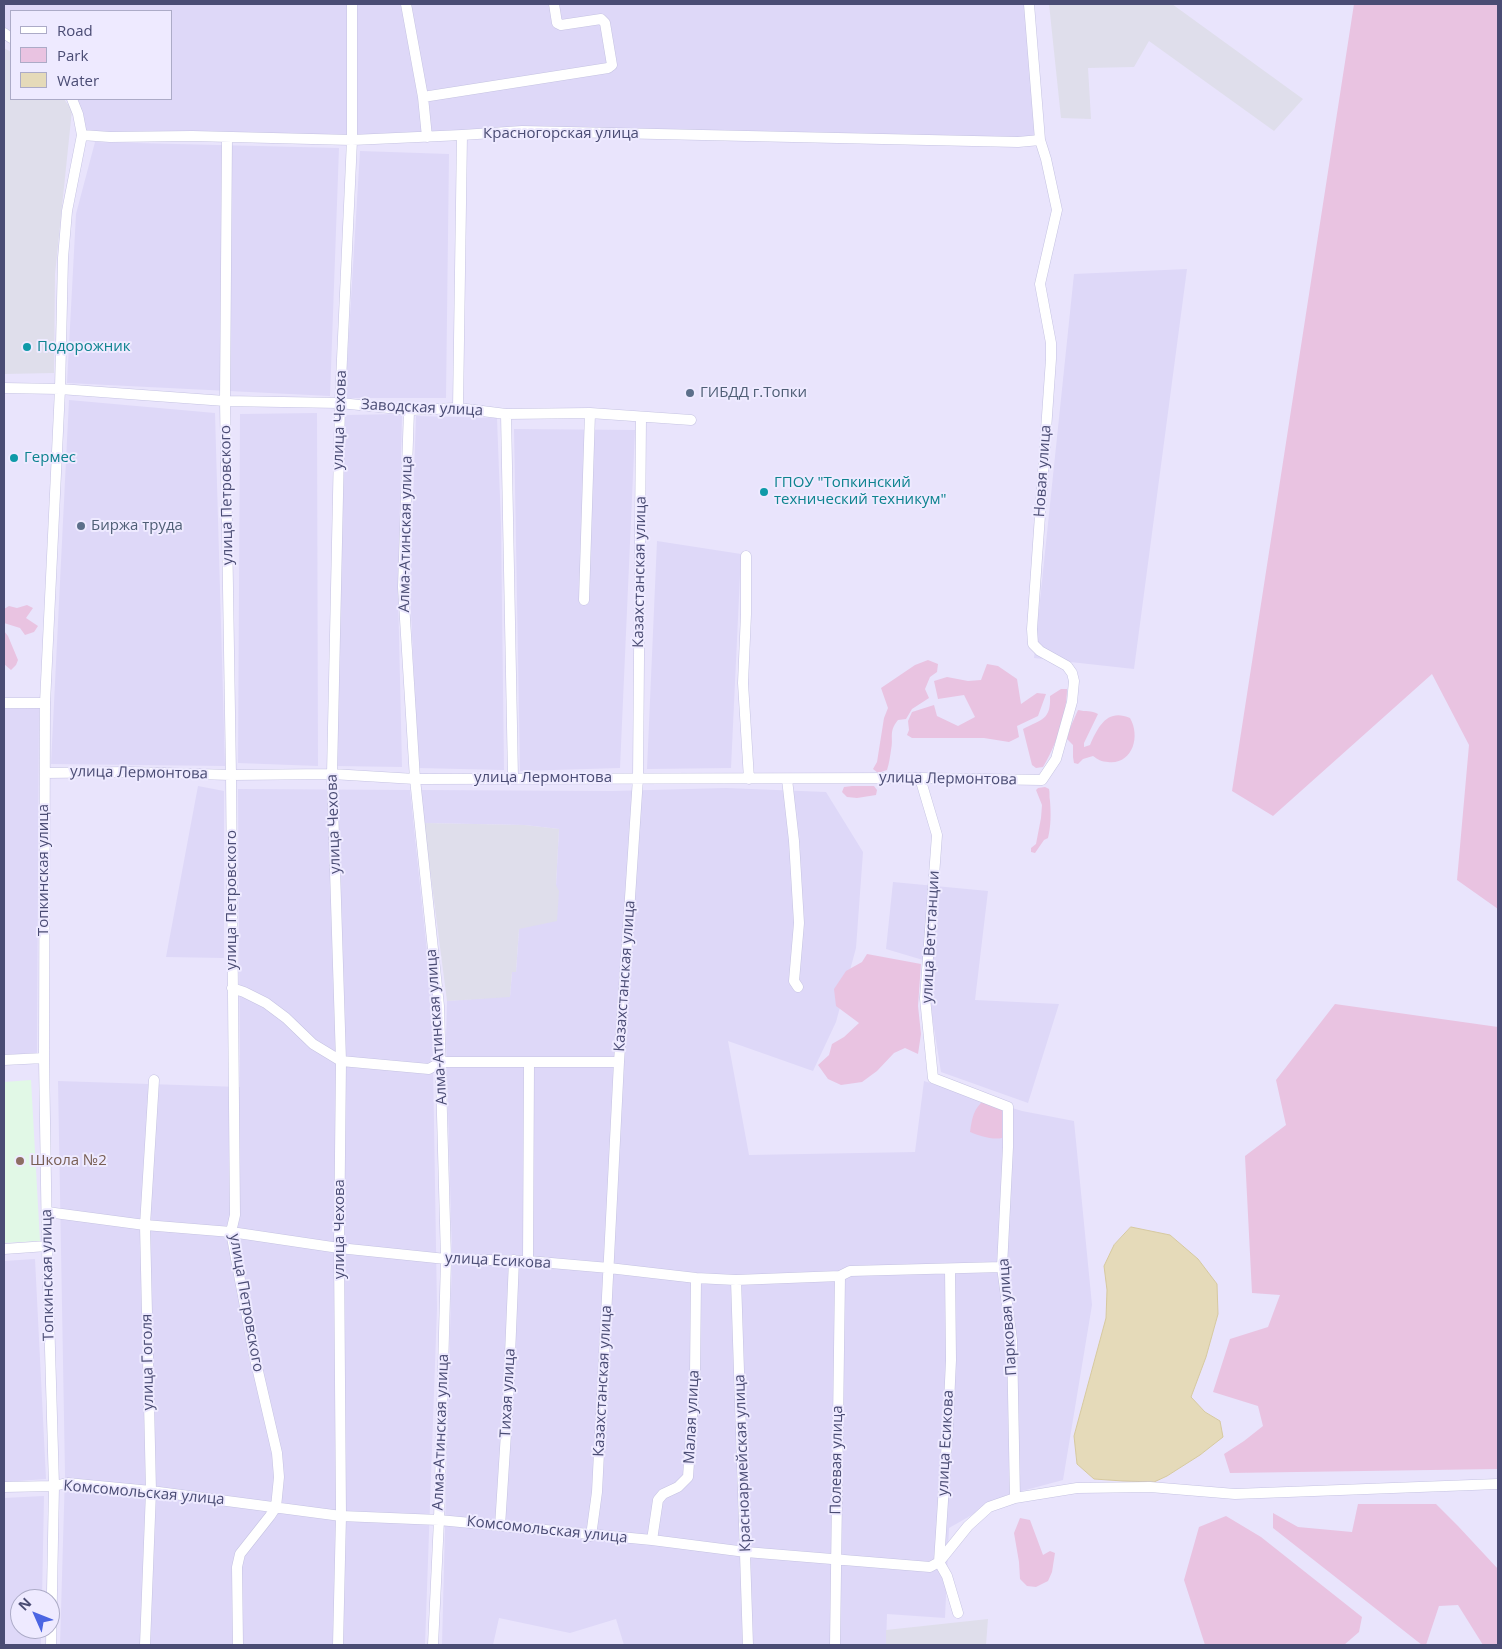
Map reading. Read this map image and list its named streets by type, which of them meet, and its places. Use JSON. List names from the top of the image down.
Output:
{
  "streets": {
    "street": [
      "Красногорская улица",
      "Заводская улица",
      "улица Чехова",
      "Новая улица",
      "улица Петровского",
      "Алма-Атинская улица",
      "Казахстанская улица",
      "улица Лермонтова",
      "Топкинская улица",
      "улица Ветстанции",
      "улица Есикова",
      "Парковая улица",
      "улица Гоголя",
      "Тихая улица",
      "Малая улица",
      "Полевая улица",
      "Красноармейская улица",
      "Комсомольская улица"
    ]
  },
  "crossings": [
    ["Красногорская улица", "улица Чехова"],
    ["Красногорская улица", "Новая улица"],
    ["Красногорская улица", "улица Петровского"],
    ["Красногорская улица", "Топкинская улица"],
    ["Заводская улица", "улица Чехова"],
    ["Заводская улица", "улица Петровского"],
    ["Заводская улица", "Алма-Атинская улица"],
    ["Заводская улица", "Казахстанская улица"],
    ["Заводская улица", "Топкинская улица"],
    ["улица Чехова", "улица Лермонтова"],
    ["улица Чехова", "улица Есикова"],
    ["улица Чехова", "Комсомольская улица"],
    ["Новая улица", "улица Лермонтова"],
    ["улица Петровского", "улица Лермонтова"],
    ["улица Петровского", "улица Есикова"],
    ["улица Петровского", "Комсомольская улица"],
    ["Алма-Атинская улица", "улица Лермонтова"],
    ["Алма-Атинская улица", "улица Есикова"],
    ["Алма-Атинская улица", "Комсомольская улица"],
    ["Казахстанская улица", "улица Лермонтова"],
    ["Казахстанская улица", "улица Есикова"],
    ["Казахстанская улица", "Комсомольская улица"],
    ["улица Лермонтова", "Топкинская улица"],
    ["улица Лермонтова", "улица Ветстанции"],
    ["Топкинская улица", "улица Есикова"],
    ["Топкинская улица", "Комсомольская улица"],
    ["улица Ветстанции", "Парковая улица"],
    ["улица Есикова", "Парковая улица"],
    ["улица Есикова", "улица Гоголя"],
    ["улица Есикова", "Тихая улица"],
    ["улица Есикова", "Малая улица"],
    ["улица Есикова", "Полевая улица"],
    ["улица Есикова", "Красноармейская улица"],
    ["улица Есикова", "Комсомольская улица"],
    ["улица Гоголя", "Комсомольская улица"],
    ["Тихая улица", "Комсомольская улица"],
    ["Малая улица", "Комсомольская улица"],
    ["Полевая улица", "Комсомольская улица"],
    ["Красноармейская улица", "Комсомольская улица"]
  ],
  "places": [
    "Подорожник",
    "ГИБДД г.Топки",
    "Гермес",
    "ГПОУ \"Топкинский технический техникум\"",
    "Биржа труда",
    "Школа №2"
  ],
  "legend": ["Road", "Park", "Water"],
  "north": "top left"
}
